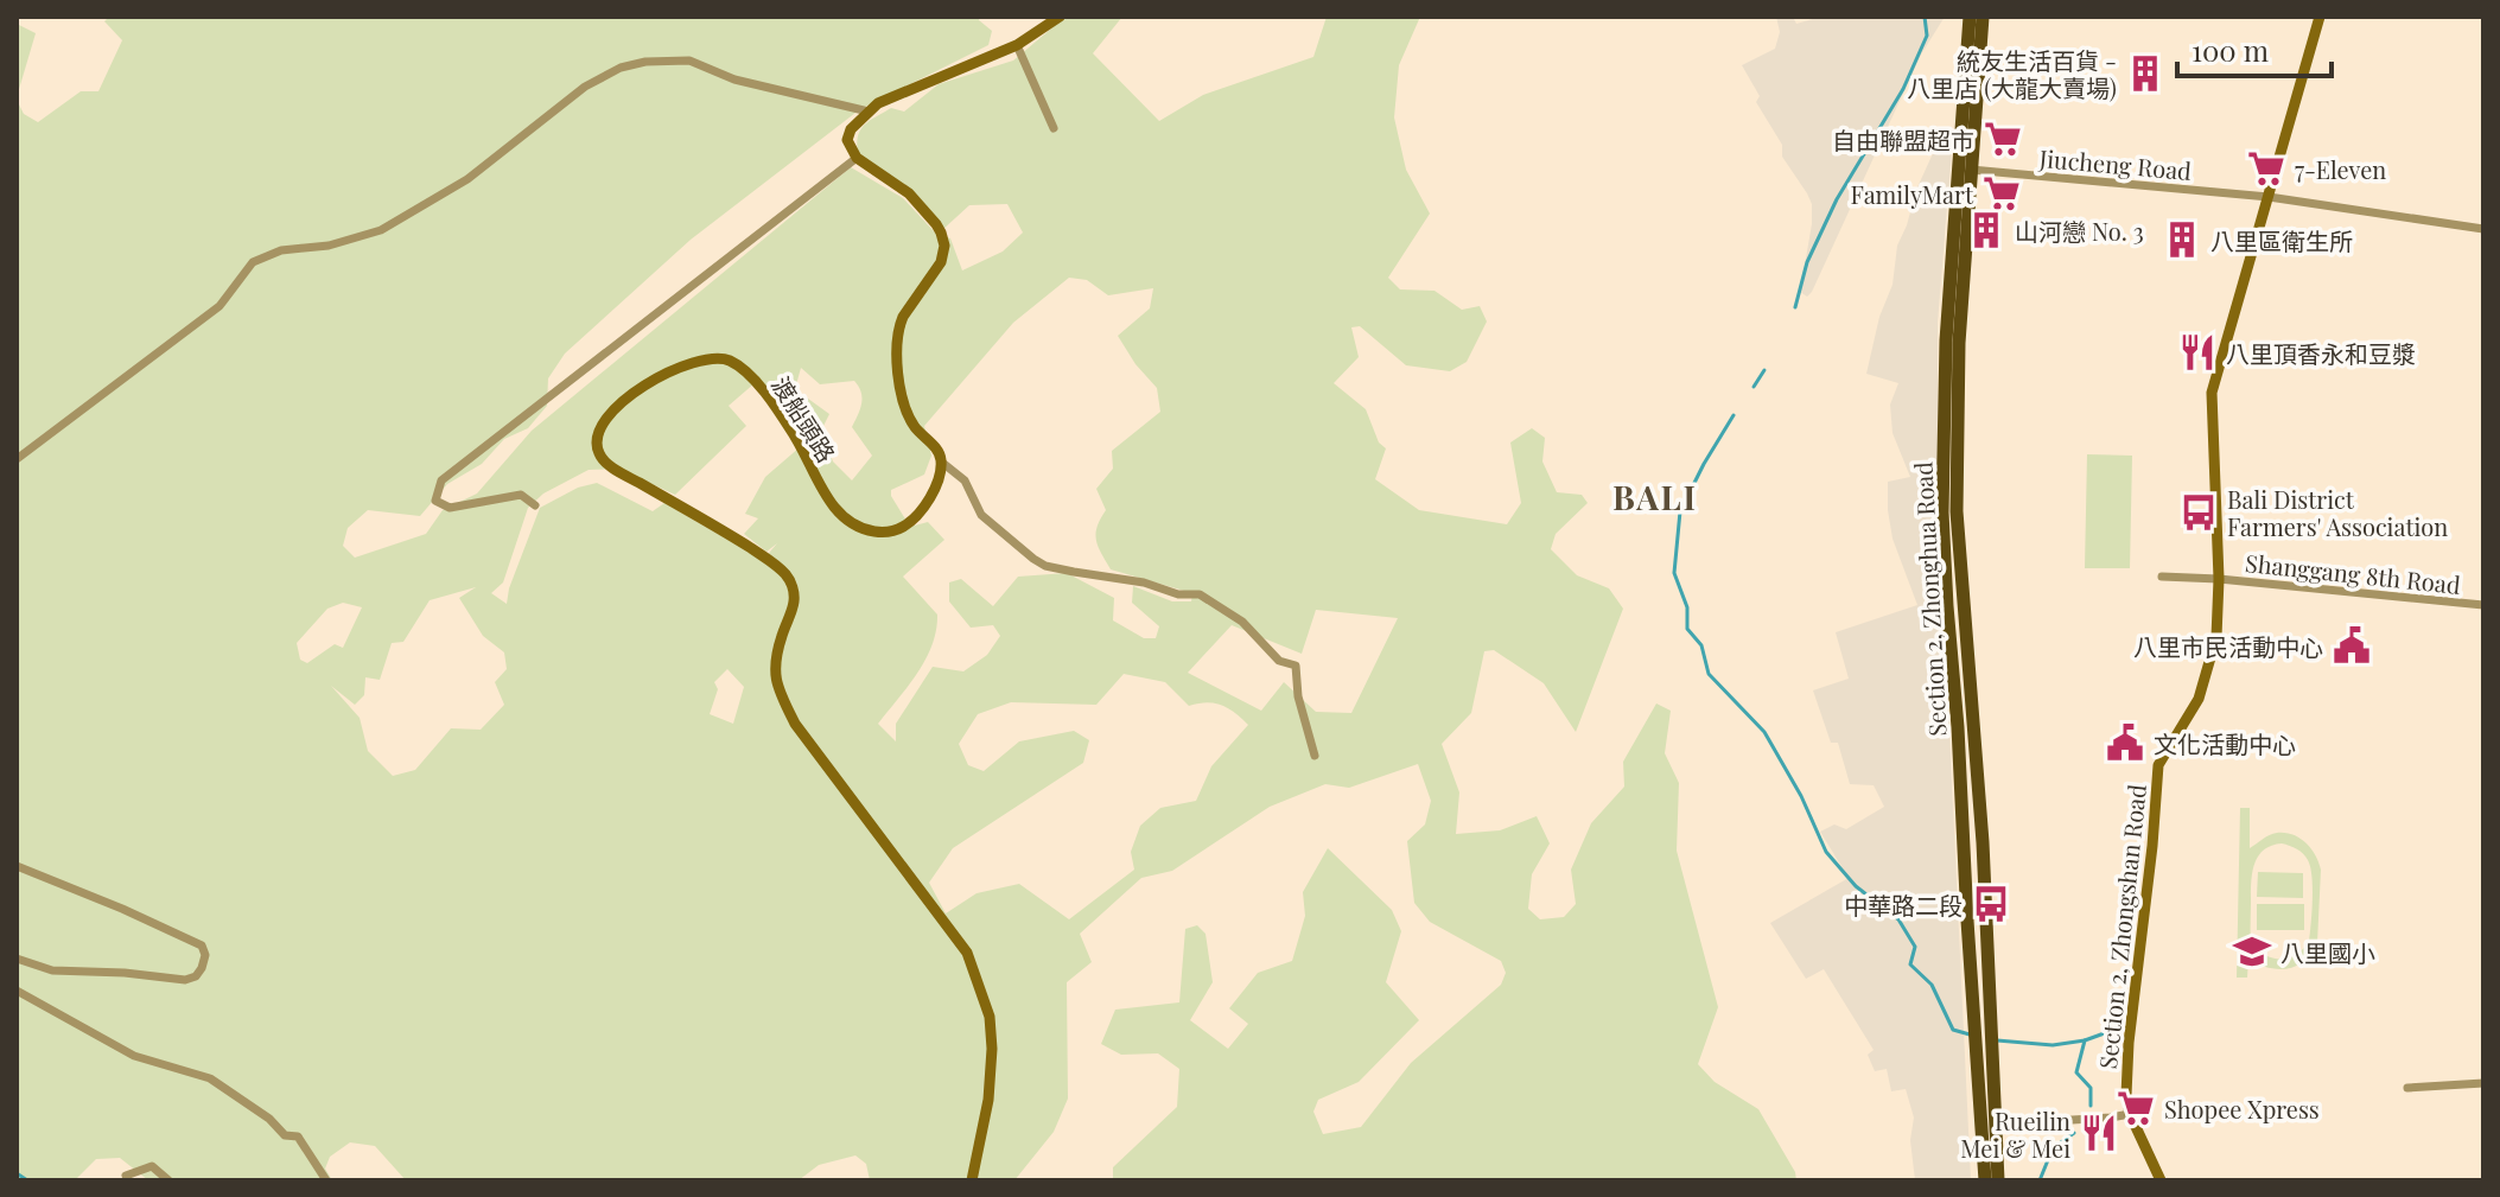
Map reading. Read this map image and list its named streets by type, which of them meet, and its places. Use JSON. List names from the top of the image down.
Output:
{
  "streets": {
    "main road": ["Section 2, Zhonghua Road"],
    "street": [
      "Jiucheng Road",
      "渡船頭路",
      "Shanggang 8th Road",
      "Section 2, Zhongshan Road"
    ]
  },
  "crossings": [
    ["Jiucheng Road", "Section 2, Zhonghua Road"],
    ["Jiucheng Road", "Section 2, Zhongshan Road"],
    ["Shanggang 8th Road", "Section 2, Zhongshan Road"]
  ],
  "districts": ["BALI"],
  "places": {
    "building": ["統友生活百貨 - 八里店 (大龍大賣場)", "山河戀 No. 3", "八里區衛生所"],
    "supermarket": [
      "自由聯盟超市",
      "7-Eleven",
      "FamilyMart",
      "Shopee Xpress"
    ],
    "restaurant": ["八里頂香永和豆漿", "Rueilin Mei & Mei"],
    "bus stop": ["Bali District Farmers' Association", "中華路二段"],
    "public building": ["八里市民活動中心", "文化活動中心"],
    "school or university": ["八里國小"]
  },
  "scale_bar": "100 m"
}
